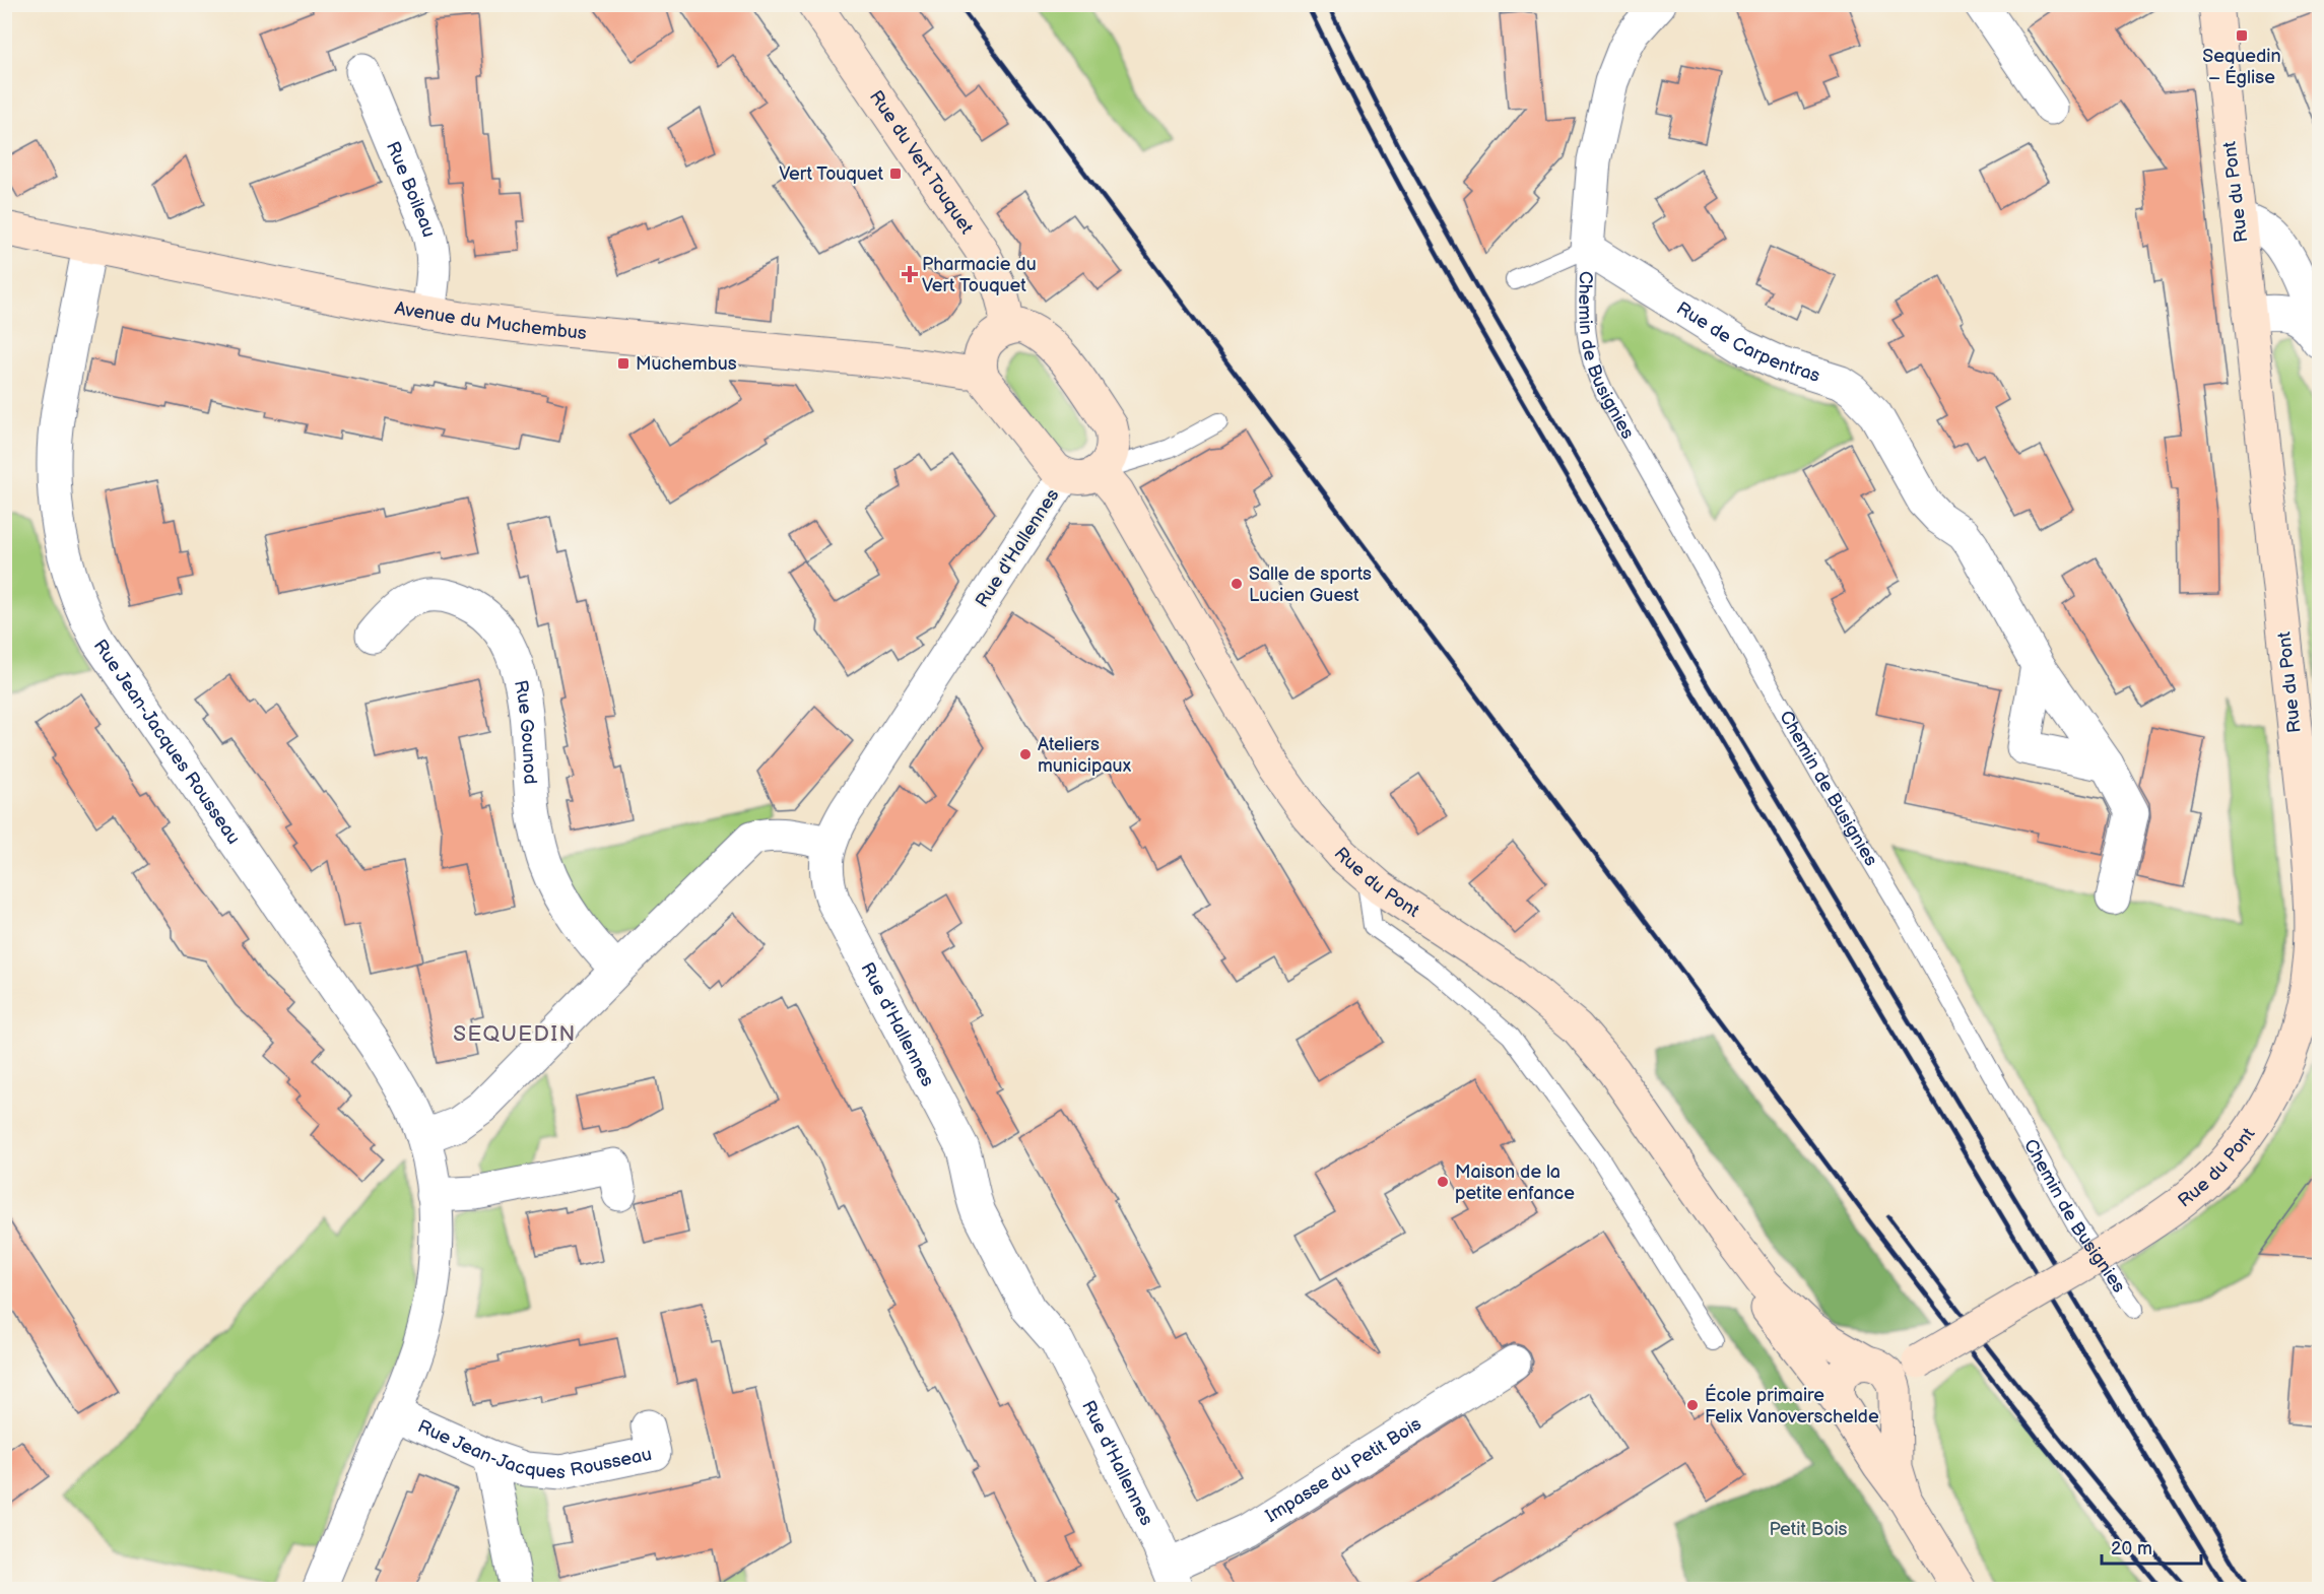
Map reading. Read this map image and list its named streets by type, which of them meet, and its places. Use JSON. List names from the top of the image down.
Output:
{
  "streets": {
    "street": [
      "Rue du Vert Touquet",
      "Rue Boileau",
      "Rue du Pont",
      "Avenue du Muchembus",
      "Rue de Carpentras",
      "Rue d'Hallennes",
      "Rue Gounod",
      "Rue Jean-Jacques Rousseau",
      "Impasse du Petit Bois"
    ],
    "lane": ["Chemin de Busignies"]
  },
  "crossings": [
    ["Rue Boileau", "Avenue du Muchembus"],
    ["Avenue du Muchembus", "Rue Jean-Jacques Rousseau"],
    ["Rue de Carpentras", "Chemin de Busignies"],
    ["Rue d'Hallennes", "Impasse du Petit Bois"]
  ],
  "districts": ["SEQUEDIN"],
  "parks": ["Petit Bois"],
  "places": {
    "transit": ["Sequedin – Église", "Vert Touquet", "Muchembus"],
    "health": ["Pharmacie du Vert Touquet"],
    "other": [
      "Salle de sports Lucien Guest",
      "Ateliers municipaux",
      "Maison de la petite enfance",
      "École primaire Felix Vanoverschelde"
    ]
  },
  "scale_bar": "20 m"
}
